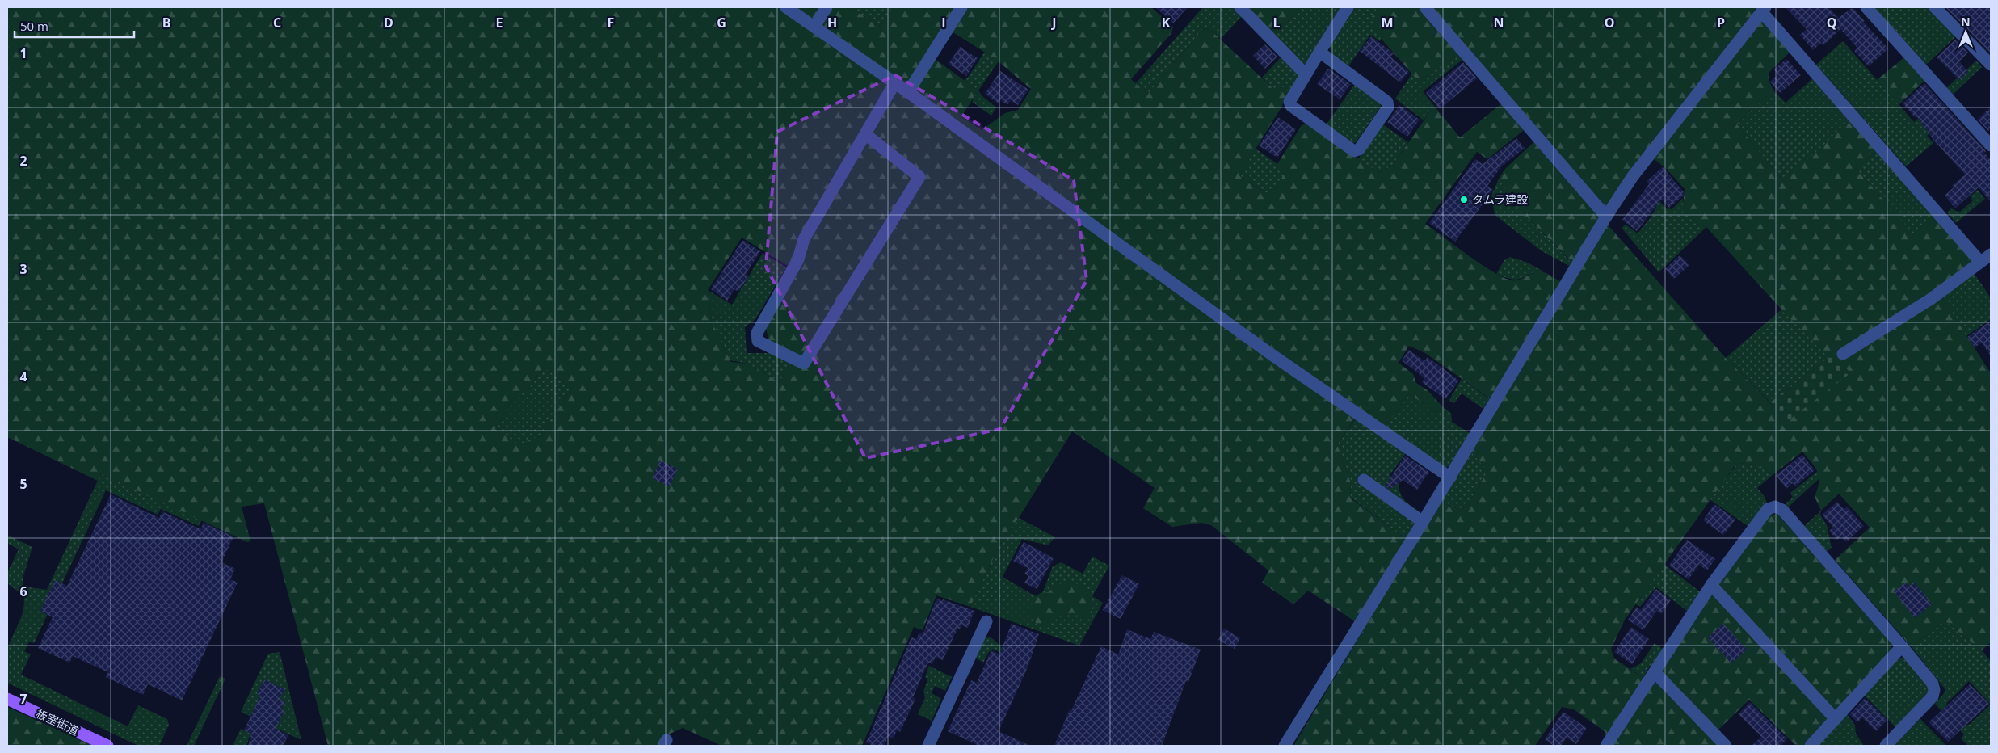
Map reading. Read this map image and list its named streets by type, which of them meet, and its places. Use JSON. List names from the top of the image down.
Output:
{
  "streets": {
    "main road": ["板室街道"]
  },
  "places": ["タムラ建設"],
  "scale_bar": "50 m",
  "north": "top",
  "grid": {
    "columns": [
      "B",
      "C",
      "D",
      "E",
      "F",
      "G",
      "H",
      "I",
      "J",
      "K",
      "L",
      "M",
      "N",
      "O",
      "P",
      "Q"
    ],
    "rows": [
      "1",
      "2",
      "3",
      "4",
      "5",
      "6",
      "7"
    ]
  }
}
